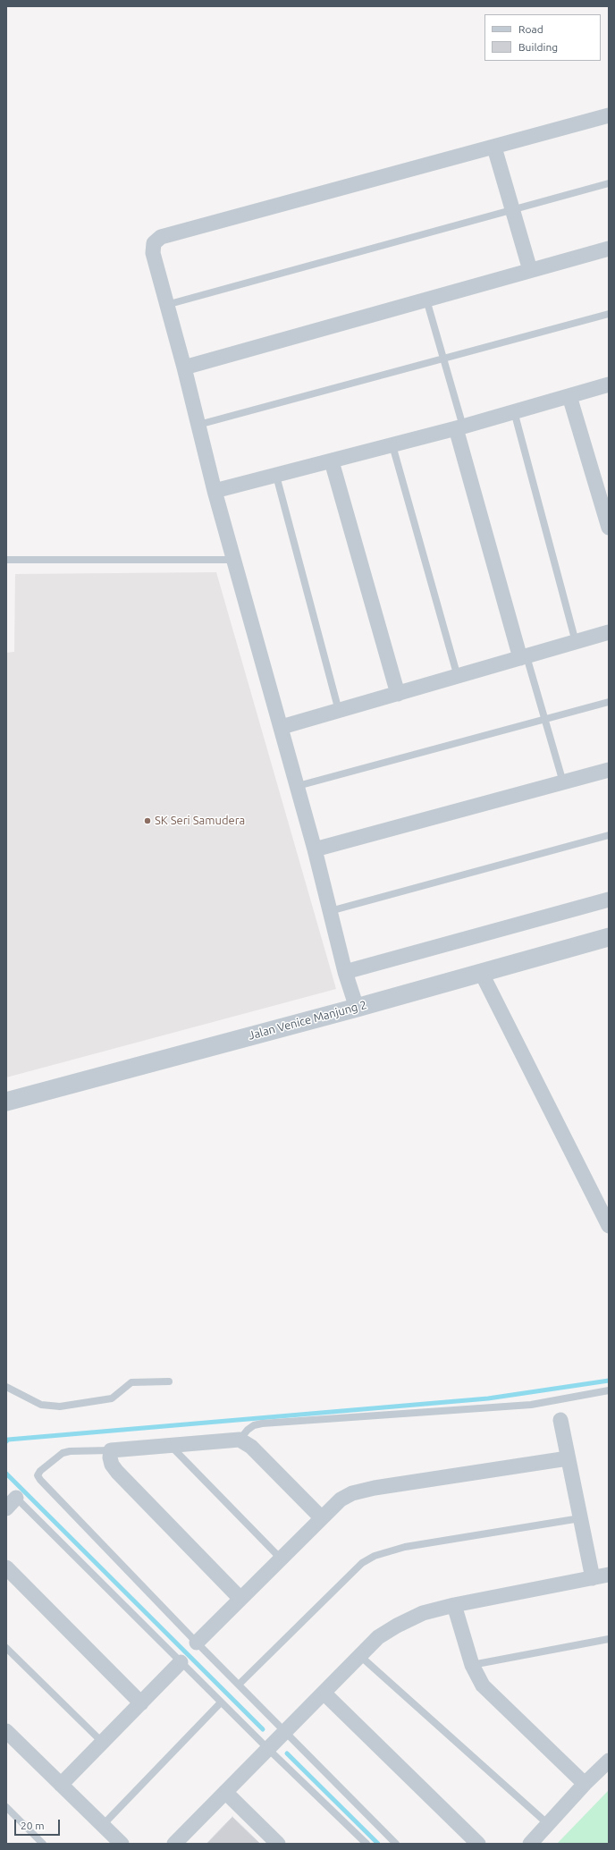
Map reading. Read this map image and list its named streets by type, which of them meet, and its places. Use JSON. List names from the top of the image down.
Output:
{
  "streets": {
    "street": ["Jalan Venice Manjung 2"]
  },
  "places": ["SK Seri Samudera"],
  "legend": ["Road", "Building"],
  "scale_bar": "20 m"
}
